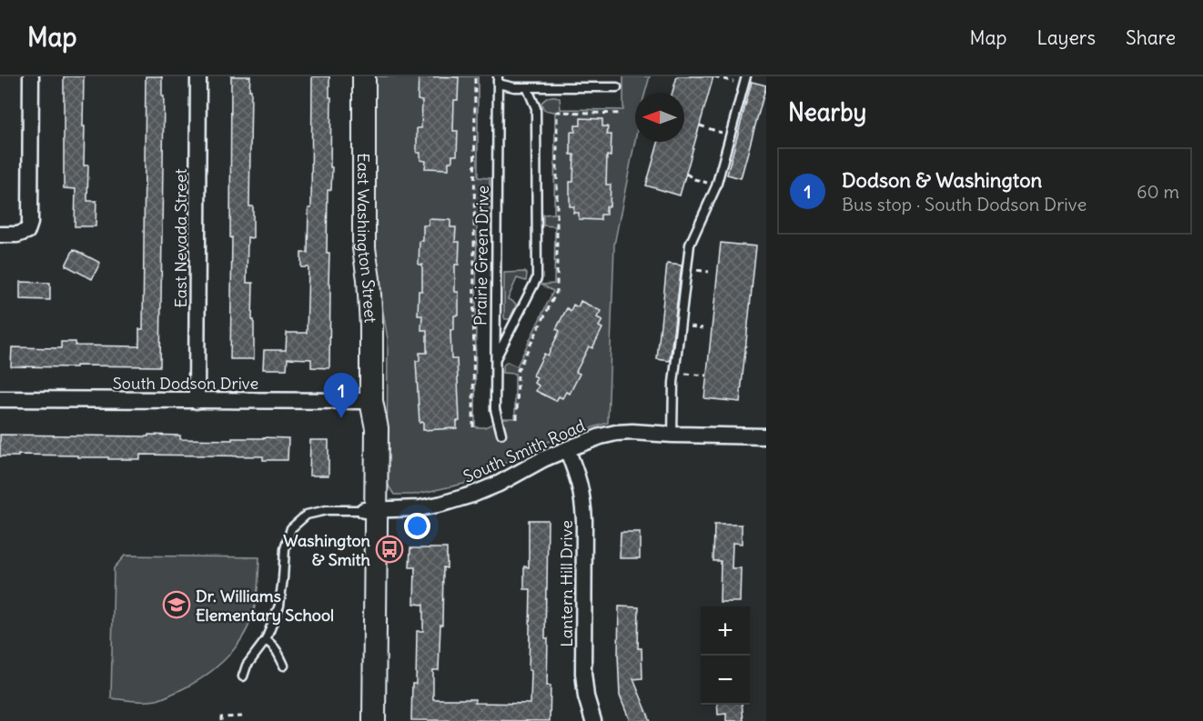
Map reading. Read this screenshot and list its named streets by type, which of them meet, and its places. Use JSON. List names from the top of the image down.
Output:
{
  "streets": {
    "main road": ["East Washington Street"],
    "street": [
      "East Nevada Street",
      "South Dodson Drive",
      "South Smith Road",
      "Lantern Hill Drive"
    ],
    "lane": ["Prairie Green Drive"]
  },
  "crossings": [
    ["East Nevada Street", "South Dodson Drive"],
    ["East Washington Street", "South Dodson Drive"],
    ["East Washington Street", "South Smith Road"],
    ["South Smith Road", "Lantern Hill Drive"]
  ],
  "places": {
    "bus stop": ["Washington & Smith"],
    "school or university": ["Dr. Williams Elementary School"]
  },
  "north": "left",
  "page": {
    "header": "Map",
    "nav": ["Map", "Layers", "Share"],
    "heading": "Nearby",
    "list": [
      {
        "mark": "1",
        "name": "Dodson & Washington",
        "note": "Bus stop · South Dodson Drive",
        "value": "60 m"
      }
    ],
    "pins": "1",
    "map_buttons": ["+", "−"]
  }
}
